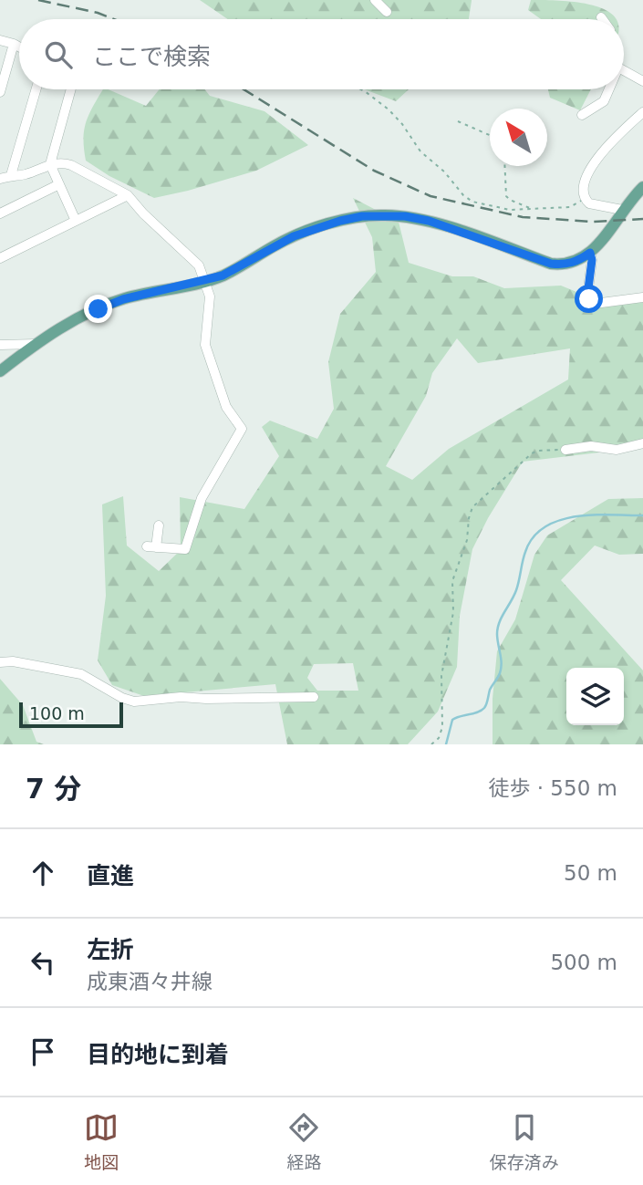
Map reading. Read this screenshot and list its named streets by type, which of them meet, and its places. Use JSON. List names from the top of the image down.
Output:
{
  "scale_bar": "100 m",
  "north": "top left",
  "page": {
    "search": "ここで検索",
    "scale": "100 m",
    "heading": ["7 分", "徒歩 · 550 m"],
    "list": [
      ["直進", "50 m"],
      ["左折", "成東酒々井線", "500 m"],
      "目的地に到着"
    ],
    "nav": ["地図", "経路", "保存済み"]
  }
}
